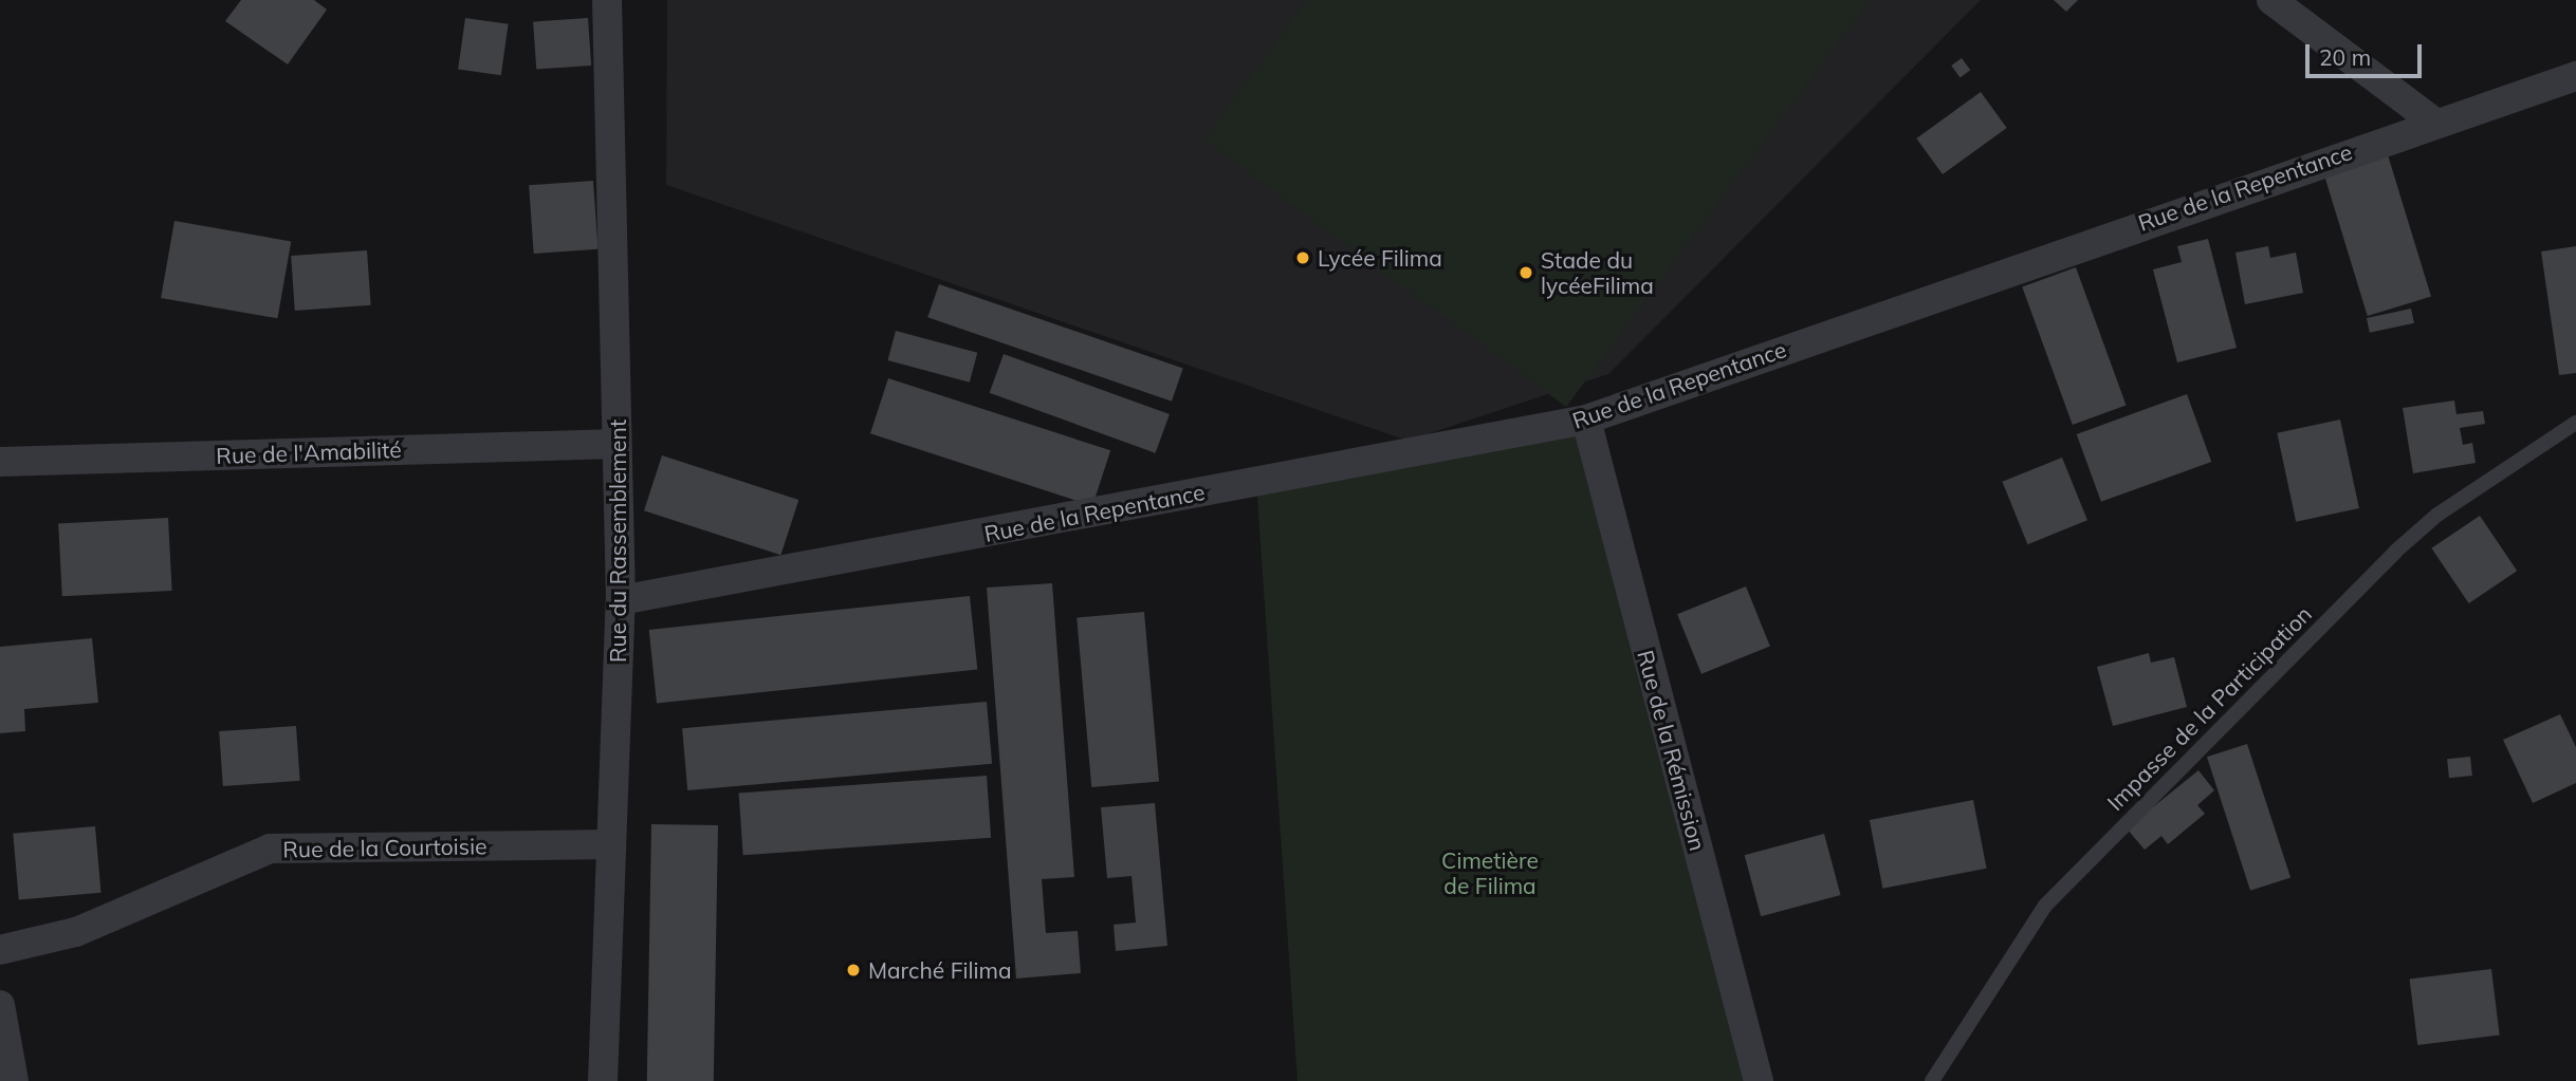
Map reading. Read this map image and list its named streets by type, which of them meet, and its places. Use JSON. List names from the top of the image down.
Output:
{
  "streets": {
    "street": [
      "Rue de la Repentance",
      "Rue de l'Amabilité",
      "Rue du Rassemblement",
      "Rue de la Rémission",
      "Rue de la Courtoisie"
    ],
    "lane": ["Impasse de la Participation"]
  },
  "crossings": [
    ["Rue de la Repentance", "Rue du Rassemblement"],
    ["Rue de la Repentance", "Rue de la Rémission"],
    ["Rue de l'Amabilité", "Rue du Rassemblement"],
    ["Rue du Rassemblement", "Rue de la Courtoisie"]
  ],
  "parks": ["Cimetière de Filima"],
  "places": ["Lycée Filima", "Stade du lycéeFilima", "Marché Filima"],
  "scale_bar": "20 m"
}
